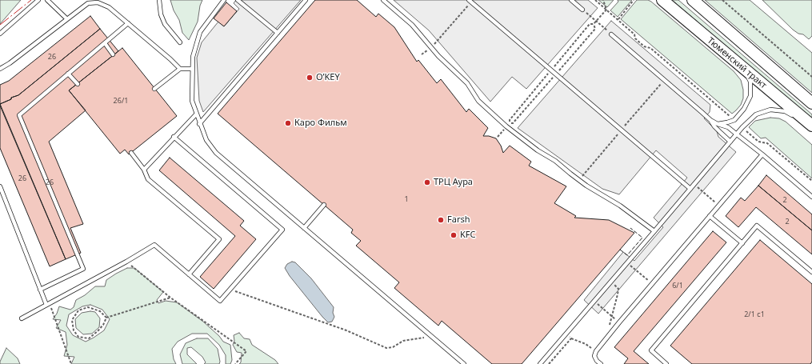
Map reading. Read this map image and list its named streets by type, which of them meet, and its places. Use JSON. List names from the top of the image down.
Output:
{
  "streets": {
    "main road": ["Тюменский тракт"]
  },
  "places": [
    "O’KEY",
    "Каро Фильм",
    "ТРЦ Аура",
    "Farsh",
    "KFC"
  ],
  "house_numbers": [
    "26",
    "26/1",
    "26",
    "26",
    "1",
    "2",
    "2",
    "6/1",
    "2/1 с1"
  ]
}
